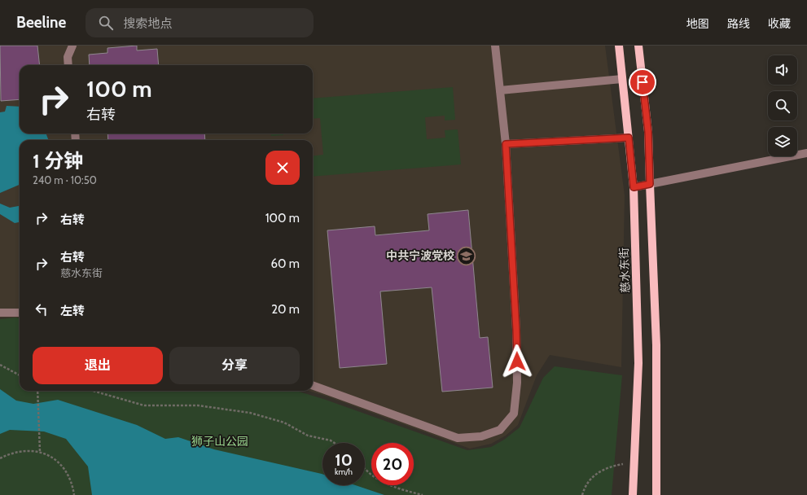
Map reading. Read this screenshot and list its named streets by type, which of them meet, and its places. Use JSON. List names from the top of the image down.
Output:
{
  "streets": {
    "main road": ["慈水东街"]
  },
  "parks": ["狮子山公园"],
  "places": {
    "school or university": ["中共宁波党校"]
  },
  "page": {
    "header": "Beeline",
    "search": "搜索地点",
    "nav": ["地图", "路线", "收藏"],
    "turn": ["100 m", "右转"],
    "heading": ["1 分钟", "240 m · 10:50"],
    "list": [
      {
        "name": "右转",
        "value": "100 m"
      },
      {
        "name": "右转",
        "note": "慈水东街",
        "value": "60 m"
      },
      {
        "name": "左转",
        "value": "20 m"
      }
    ],
    "buttons": ["退出", "分享"],
    "speed": "10 km/h",
    "limit": "20"
  }
}
